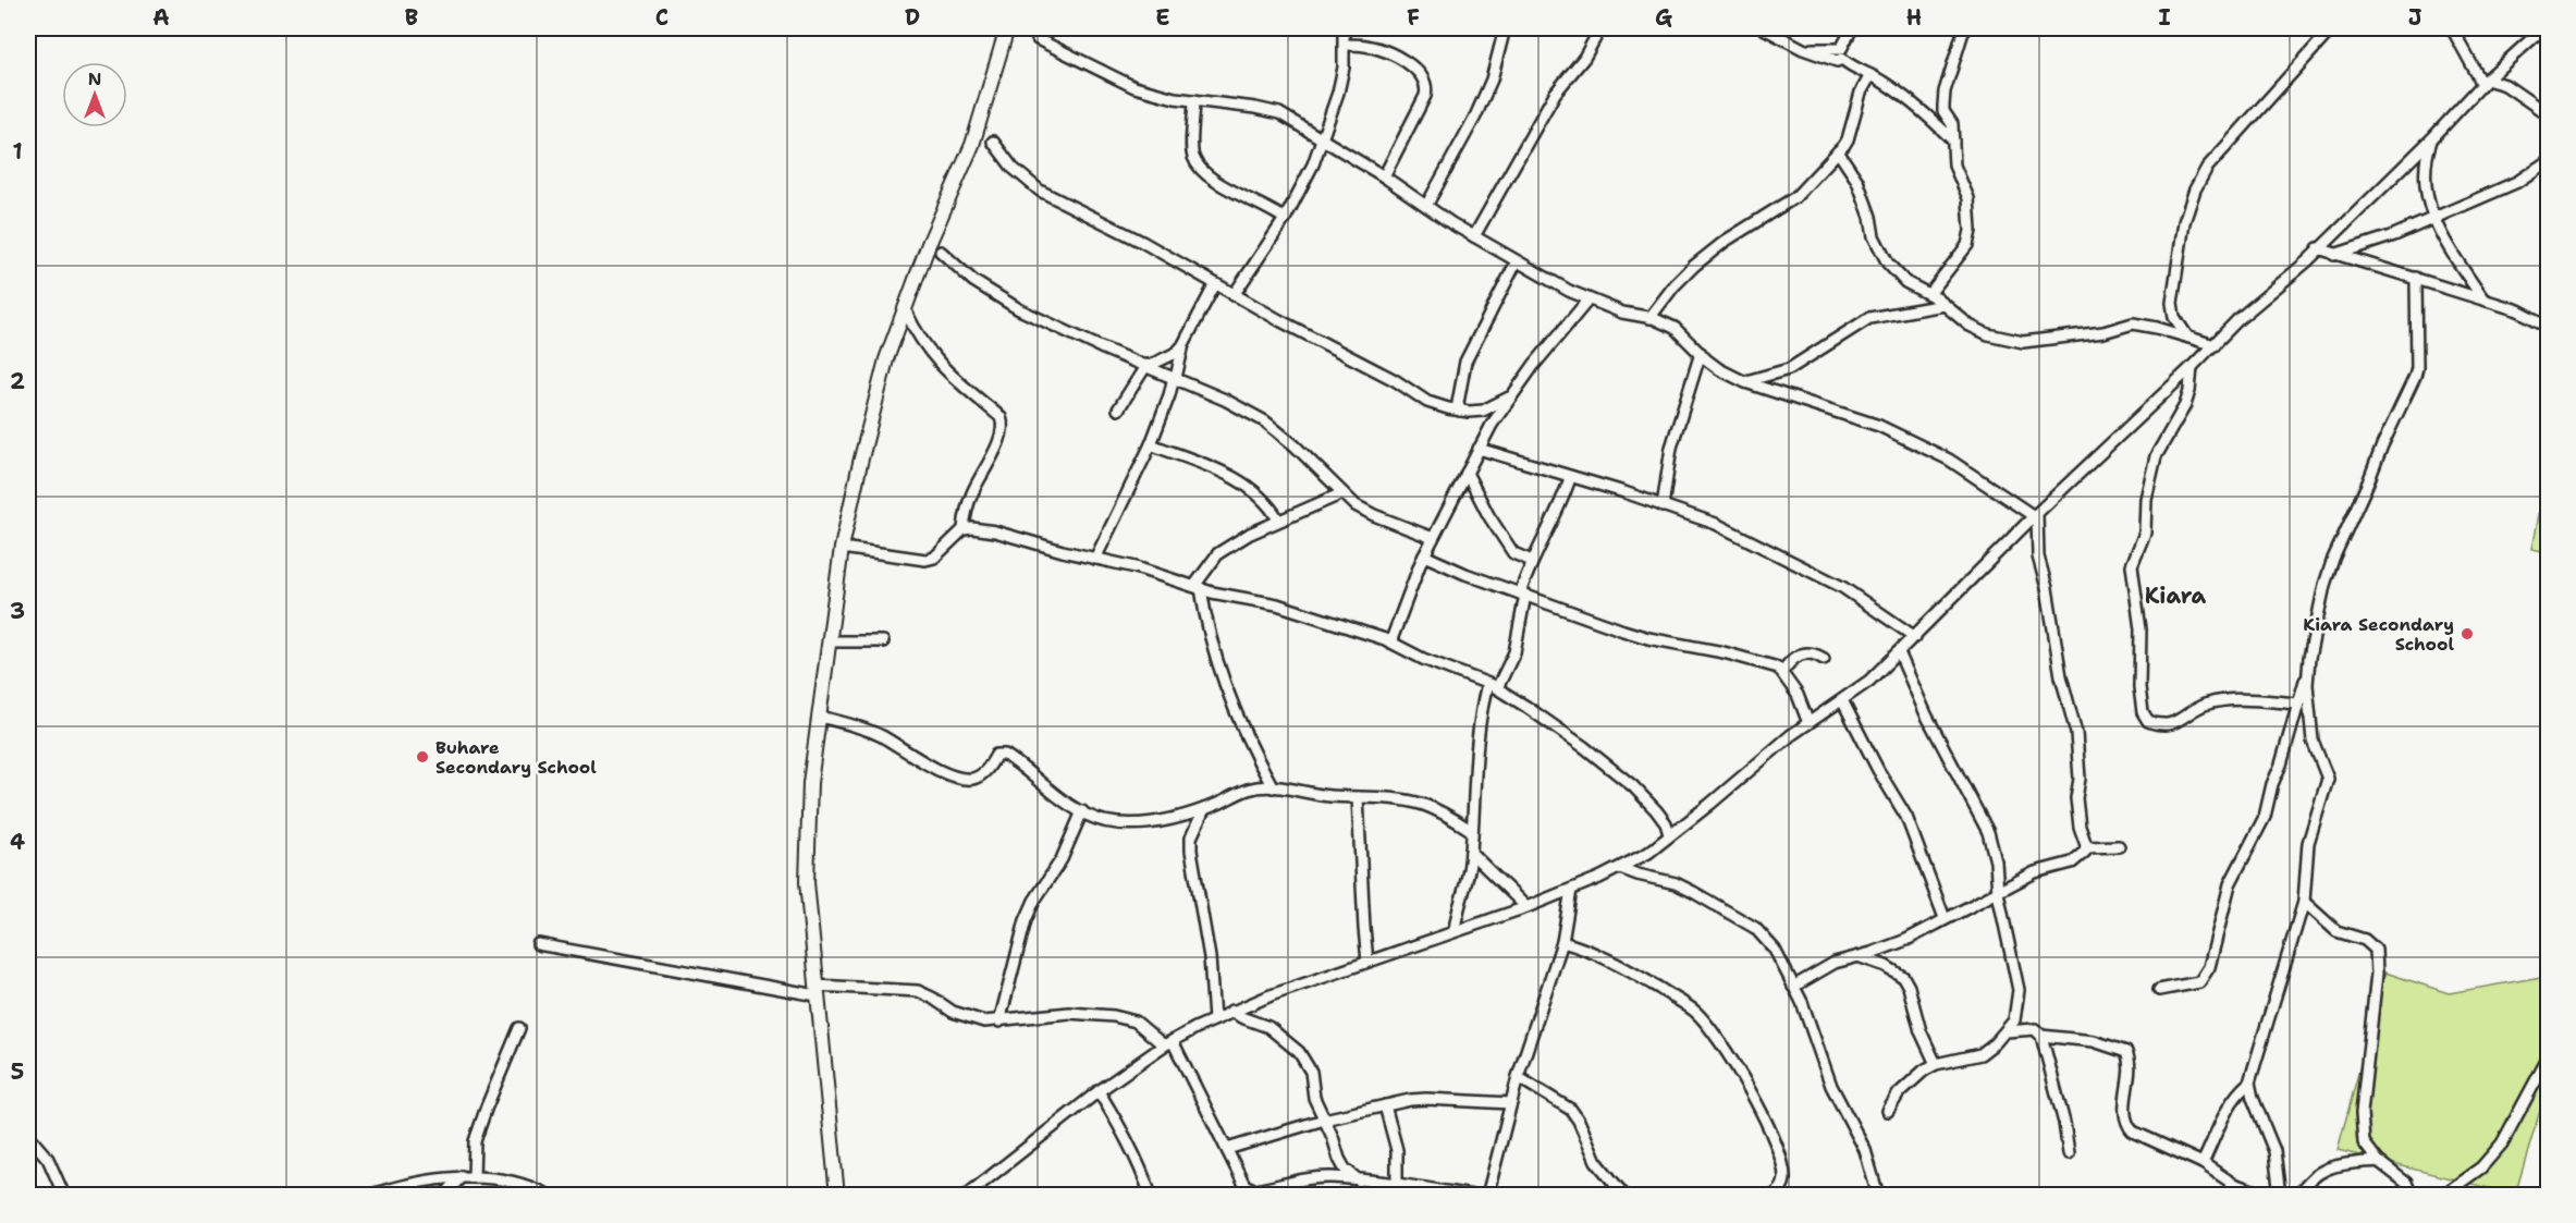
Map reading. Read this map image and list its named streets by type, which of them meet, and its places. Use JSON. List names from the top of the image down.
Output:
{
  "districts": ["Kiara"],
  "places": ["Kiara Secondary School", "Buhare Secondary School"],
  "north": "top",
  "grid": {
    "columns": [
      "A",
      "B",
      "C",
      "D",
      "E",
      "F",
      "G",
      "H",
      "I",
      "J"
    ],
    "rows": [
      "1",
      "2",
      "3",
      "4",
      "5"
    ]
  }
}
